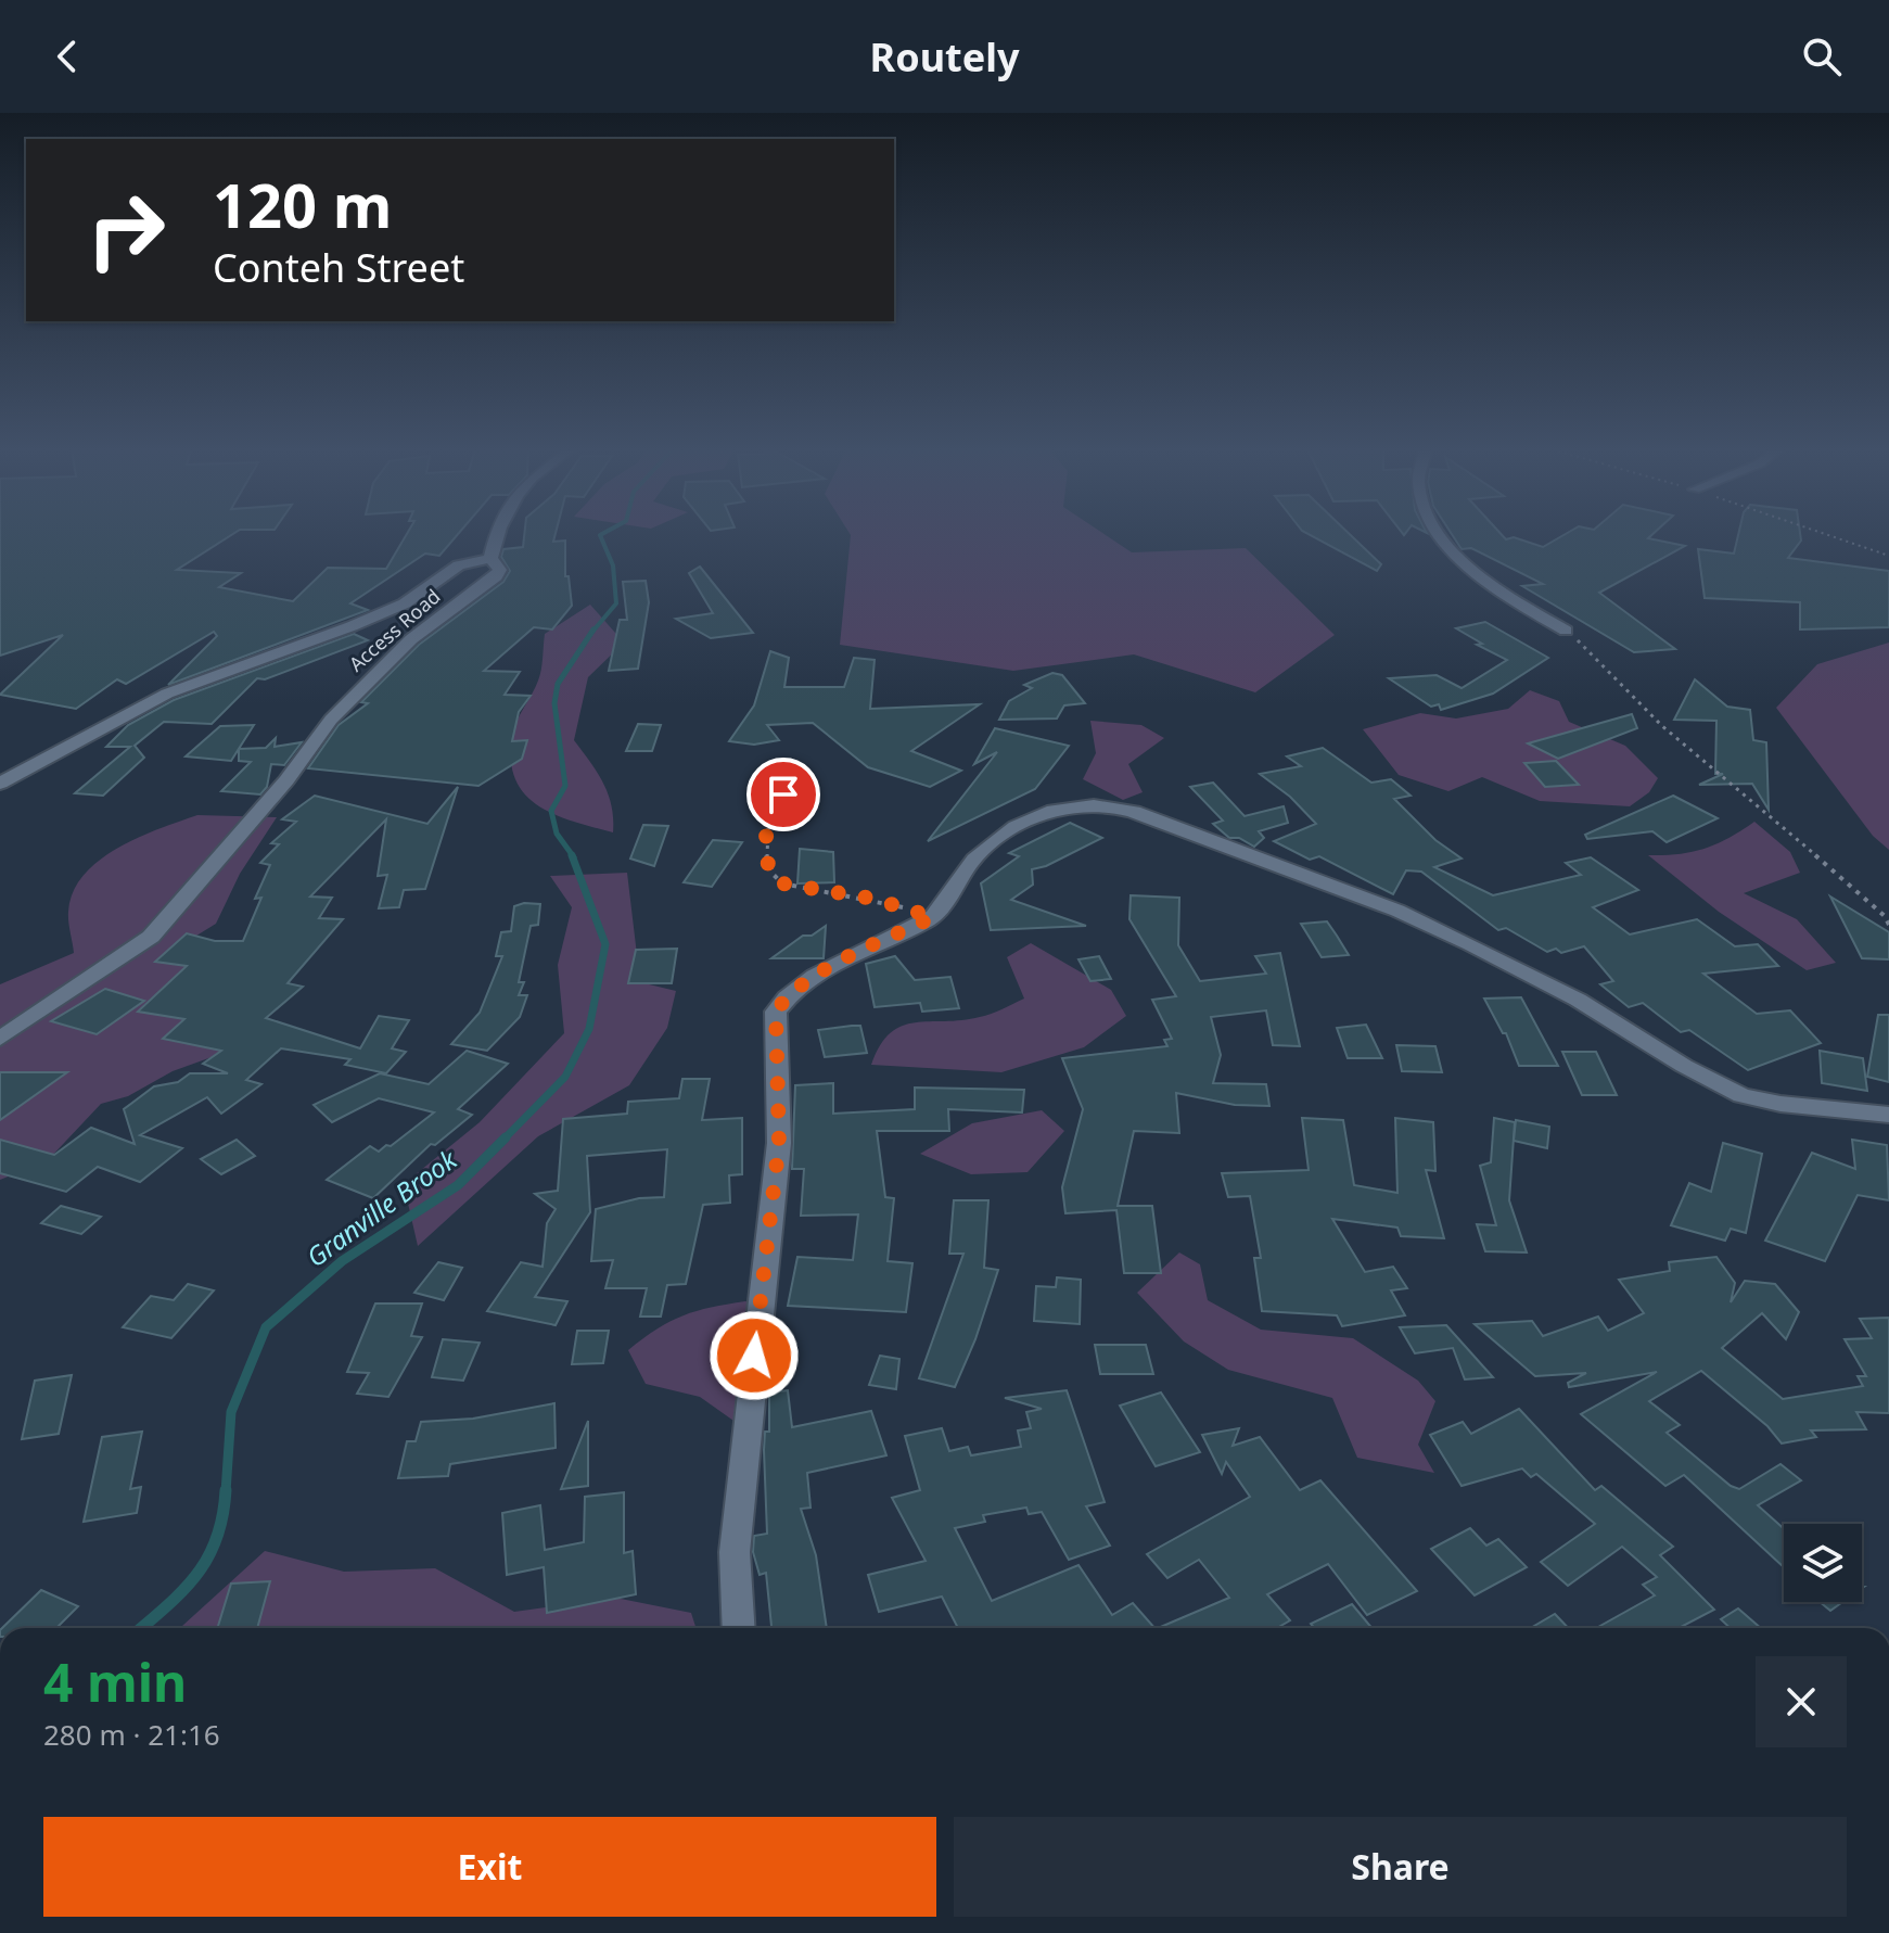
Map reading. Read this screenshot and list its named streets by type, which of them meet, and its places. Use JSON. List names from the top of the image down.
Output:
{
  "streets": {
    "street": ["Access Road"]
  },
  "water": ["Granville Brook"],
  "page": {
    "header": "Routely",
    "turn": ["120 m", "Conteh Street"],
    "heading": ["4 min", "280 m · 21:16"],
    "buttons": ["Exit", "Share"]
  }
}
